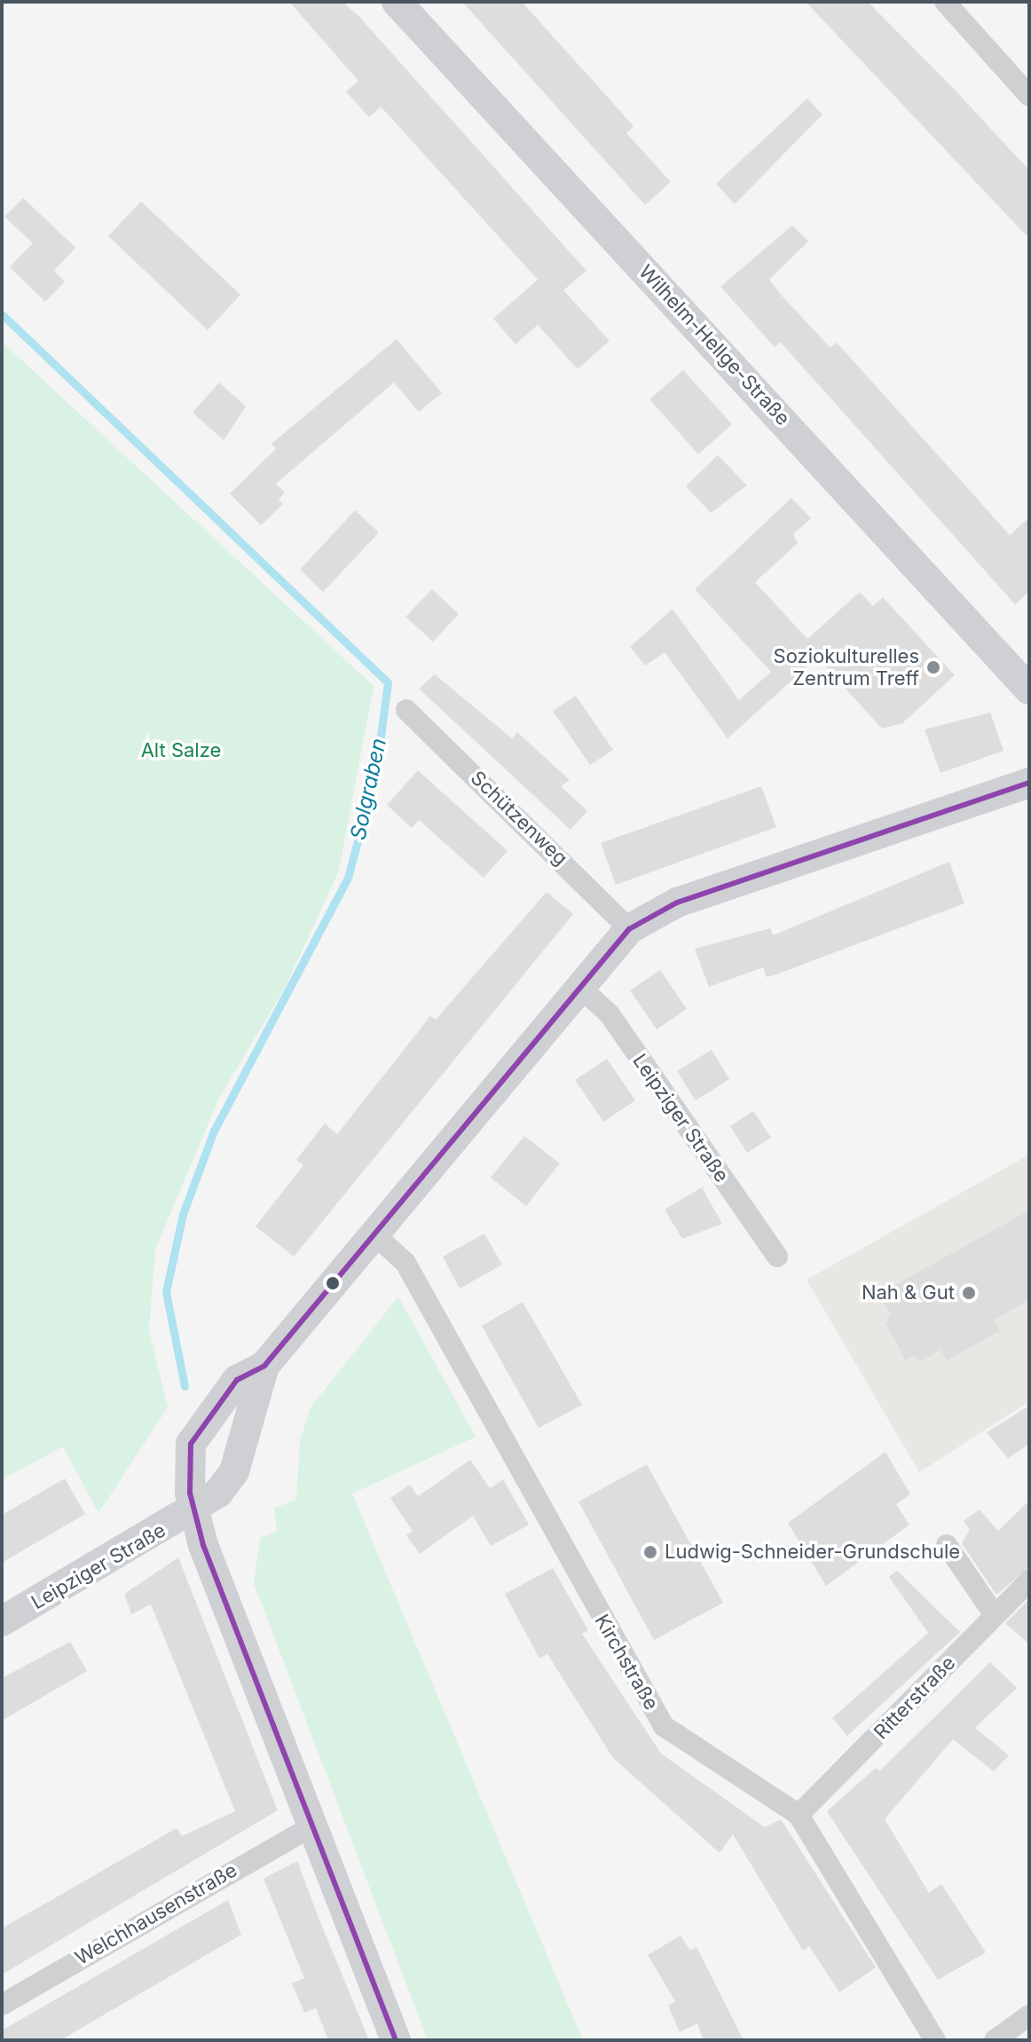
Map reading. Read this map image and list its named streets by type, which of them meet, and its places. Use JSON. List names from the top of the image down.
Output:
{
  "streets": {
    "main road": ["Wilhelm-Hellge-Straße", "Leipziger Straße"],
    "street": [
      "Schützenweg",
      "Kirchstraße",
      "Ritterstraße",
      "Welchhausenstraße"
    ]
  },
  "crossings": [
    ["Schützenweg", "Leipziger Straße"],
    ["Leipziger Straße", "Kirchstraße"],
    ["Kirchstraße", "Ritterstraße"]
  ],
  "water": ["Solgraben"],
  "parks": ["Alt Salze"],
  "places": ["Soziokulturelles Zentrum Treff", "Nah & Gut", "Ludwig-Schneider-Grundschule"]
}
